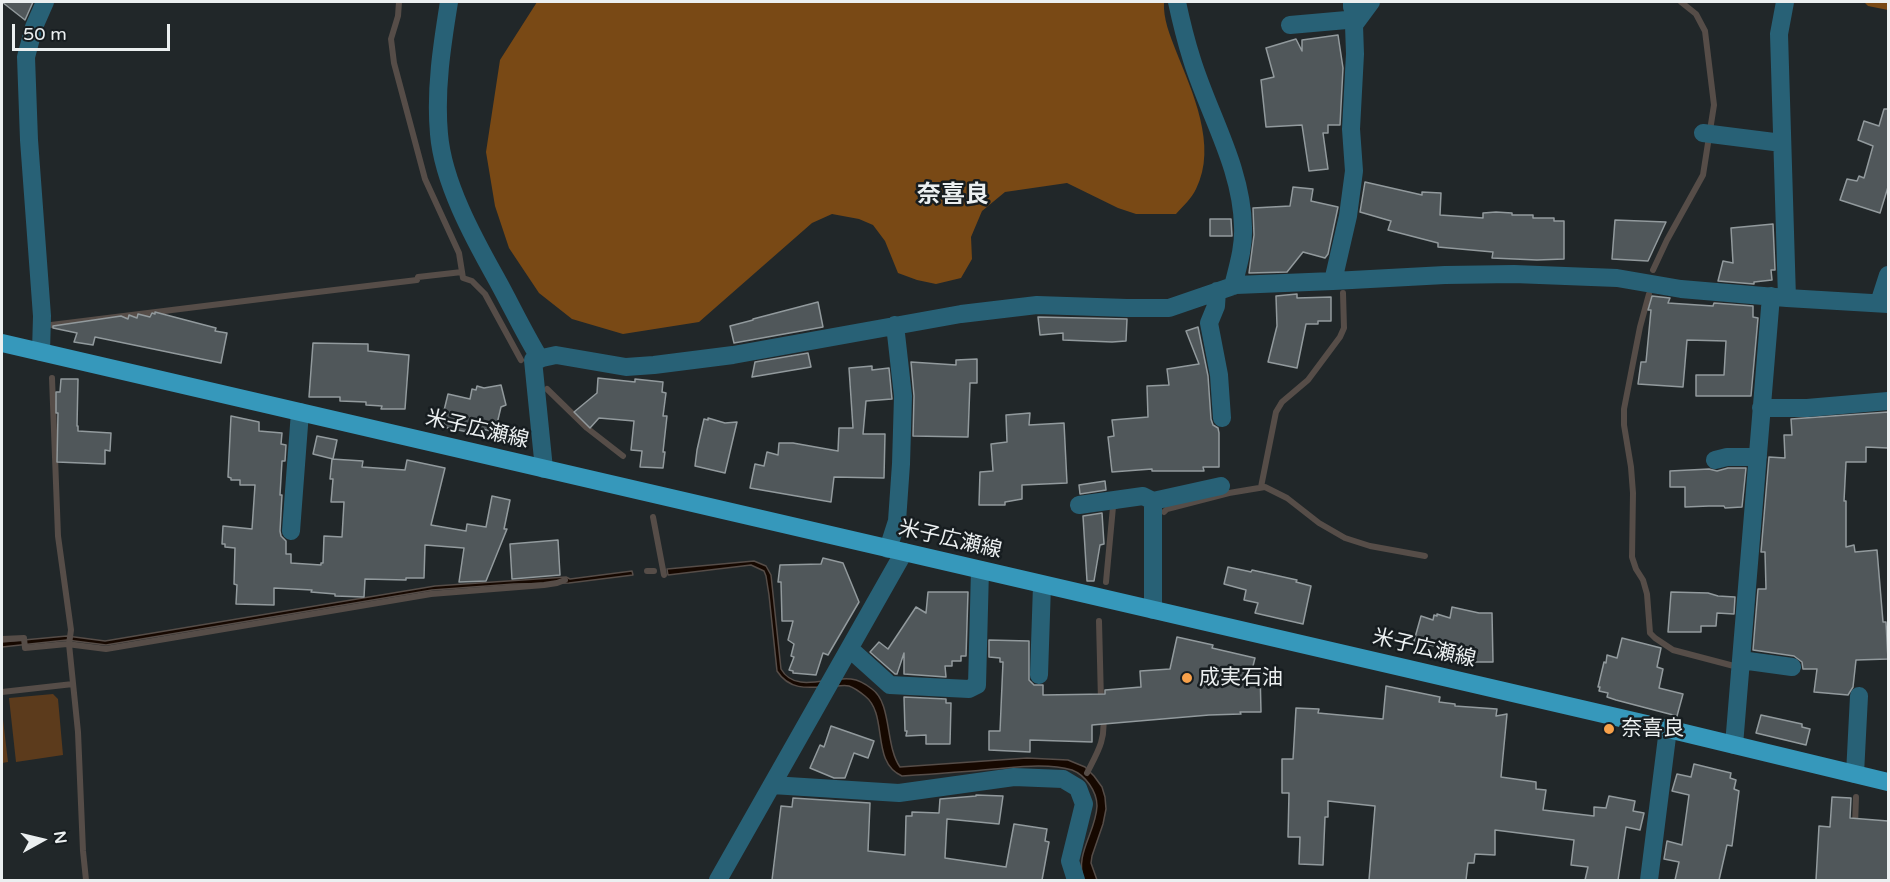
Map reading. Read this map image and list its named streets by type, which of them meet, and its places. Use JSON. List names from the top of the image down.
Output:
{
  "streets": {
    "main road": ["米子広瀬線"]
  },
  "districts": ["奈喜良"],
  "places": ["成実石油", "奈喜良"],
  "scale_bar": "50 m",
  "north": "right"
}
